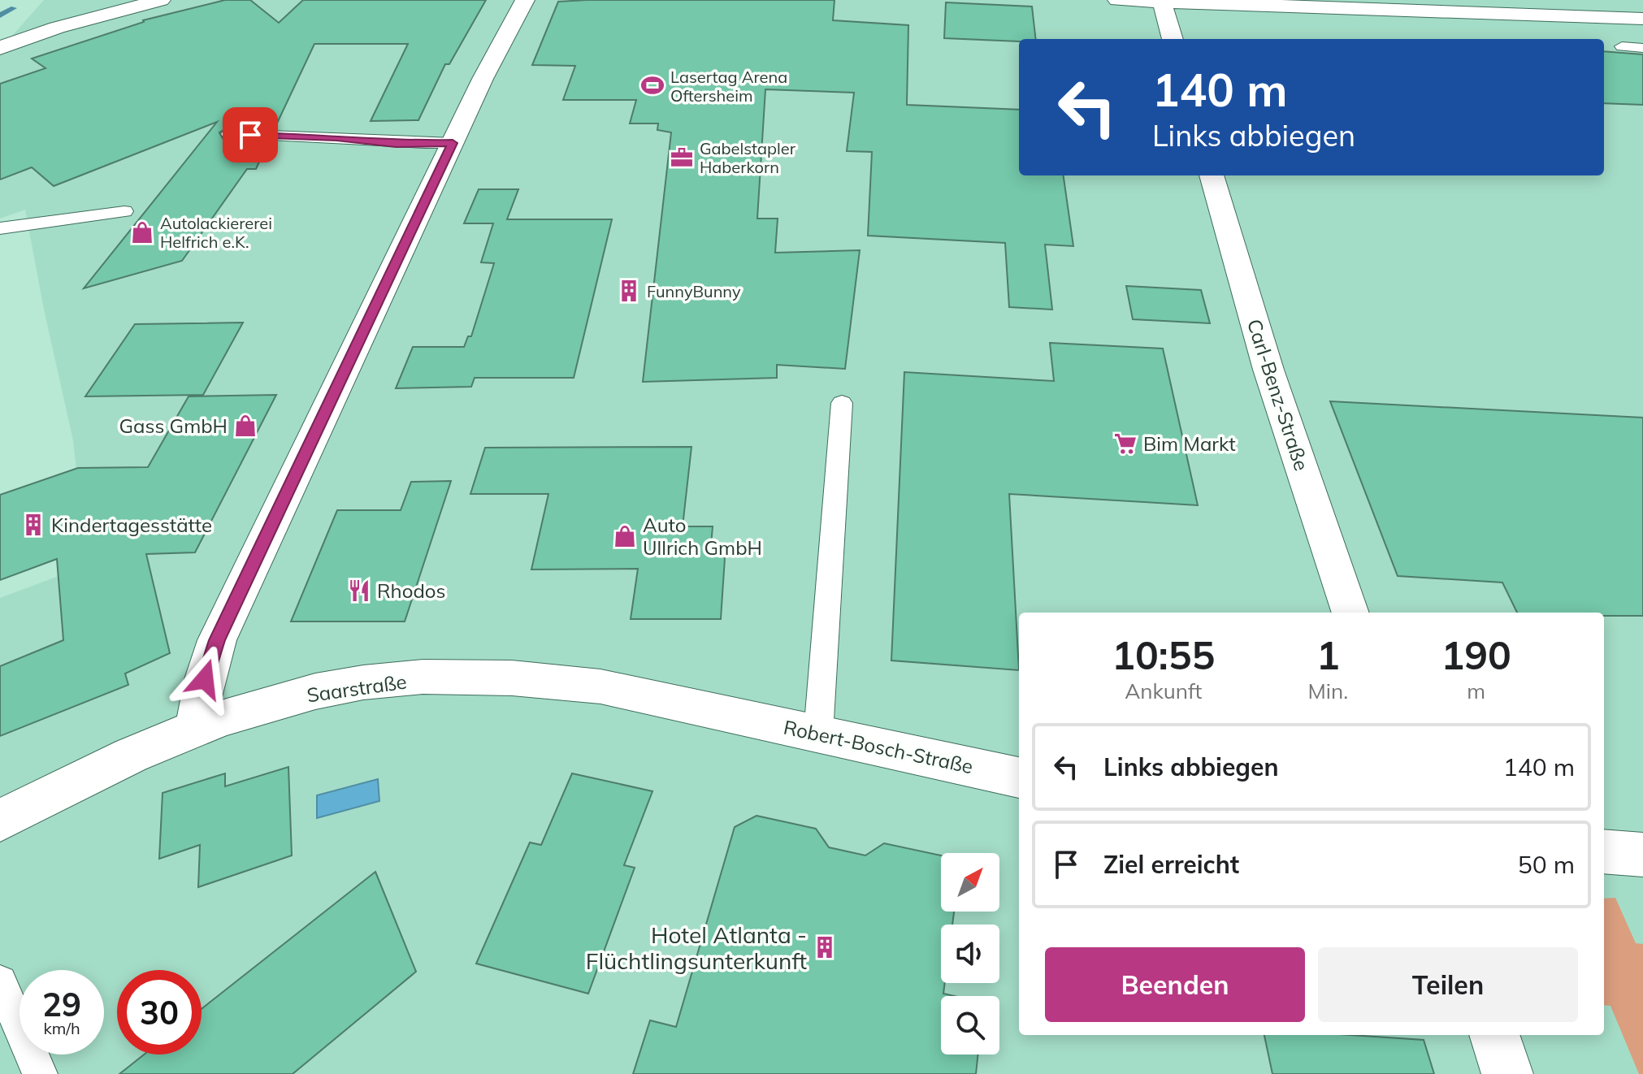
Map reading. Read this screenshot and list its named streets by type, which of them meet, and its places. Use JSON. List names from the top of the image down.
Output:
{
  "streets": {
    "street": ["Carl-Benz-Straße", "Saarstraße", "Robert-Bosch-Straße"]
  },
  "crossings": [
    ["Saarstraße", "Robert-Bosch-Straße"]
  ],
  "places": {
    "sports": ["Lasertag Arena Oftersheim"],
    "office": ["Gabelstapler Haberkorn"],
    "shop": ["Autolackiererei Helfrich e.K.", "Gass GmbH", "Auto Ullrich GmbH"],
    "building": ["FunnyBunny", "Kindertagesstätte", "Hotel Atlanta - Flüchtlingsunterkunft"],
    "supermarket": ["Bim Markt"],
    "restaurant": ["Rhodos"]
  },
  "north": "top right",
  "page": {
    "turn": ["140 m", "Links abbiegen"],
    "eta": [
      "10:55",
      "Ankunft",
      "1",
      "Min.",
      "190",
      "m"
    ],
    "list": [
      {
        "name": "Links abbiegen",
        "value": "140 m"
      },
      {
        "name": "Ziel erreicht",
        "value": "50 m"
      }
    ],
    "buttons": ["Beenden", "Teilen"],
    "speed": "29 km/h",
    "limit": "30"
  }
}
